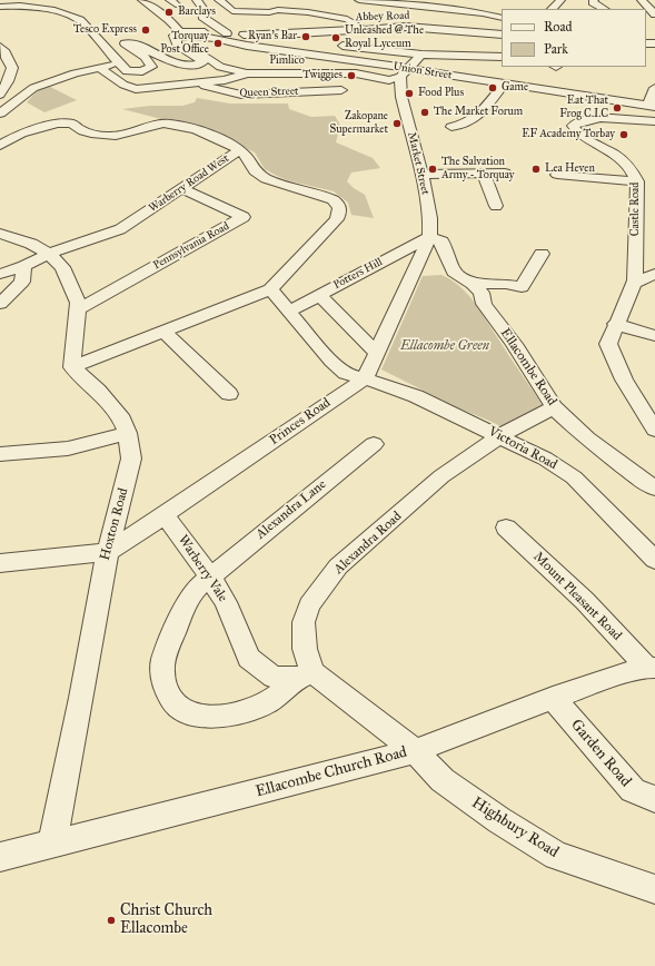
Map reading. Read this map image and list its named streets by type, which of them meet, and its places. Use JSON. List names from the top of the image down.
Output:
{
  "streets": {
    "street": [
      "Abbey Road",
      "Pimlico",
      "Union Street",
      "Queen Street",
      "Market Street",
      "Warberry Road West",
      "Castle Road",
      "Pennsylvania Road",
      "Potters Hill",
      "Ellacombe Road",
      "Princes Road",
      "Victoria Road",
      "Alexandra Lane",
      "Hoxton Road",
      "Alexandra Road",
      "Warberry Vale",
      "Mount Pleasant Road",
      "Garden Road",
      "Ellacombe Church Road",
      "Highbury Road"
    ]
  },
  "crossings": [
    ["Abbey Road", "Pimlico"],
    ["Abbey Road", "Union Street"],
    ["Pimlico", "Union Street"],
    ["Pimlico", "Market Street"],
    ["Union Street", "Market Street"],
    ["Market Street", "Potters Hill"],
    ["Market Street", "Princes Road"],
    ["Warberry Road West", "Pennsylvania Road"],
    ["Warberry Road West", "Victoria Road"],
    ["Potters Hill", "Princes Road"],
    ["Potters Hill", "Victoria Road"],
    ["Ellacombe Road", "Princes Road"],
    ["Ellacombe Road", "Alexandra Road"],
    ["Princes Road", "Victoria Road"],
    ["Princes Road", "Hoxton Road"],
    ["Princes Road", "Warberry Vale"],
    ["Victoria Road", "Alexandra Road"],
    ["Alexandra Lane", "Alexandra Road"],
    ["Alexandra Lane", "Warberry Vale"],
    ["Hoxton Road", "Ellacombe Church Road"],
    ["Alexandra Road", "Warberry Vale"],
    ["Mount Pleasant Road", "Ellacombe Church Road"],
    ["Garden Road", "Ellacombe Church Road"],
    ["Ellacombe Church Road", "Highbury Road"]
  ],
  "parks": ["Ellacombe Green"],
  "places": [
    "Barclays",
    "Tesco Express",
    "Ryan's Bar",
    "Unleashed @ The Royal Lyceum",
    "Torquay Post Office",
    "Twiggies",
    "Game",
    "Food Plus",
    "Eat That Frog C.I.C",
    "The Market Forum",
    "Zakopane Supermarket",
    "EF Academy Torbay",
    "The Salvation Army - Torquay",
    "Lea Heven",
    "Christ Church Ellacombe"
  ],
  "legend": ["Road", "Park"]
}
